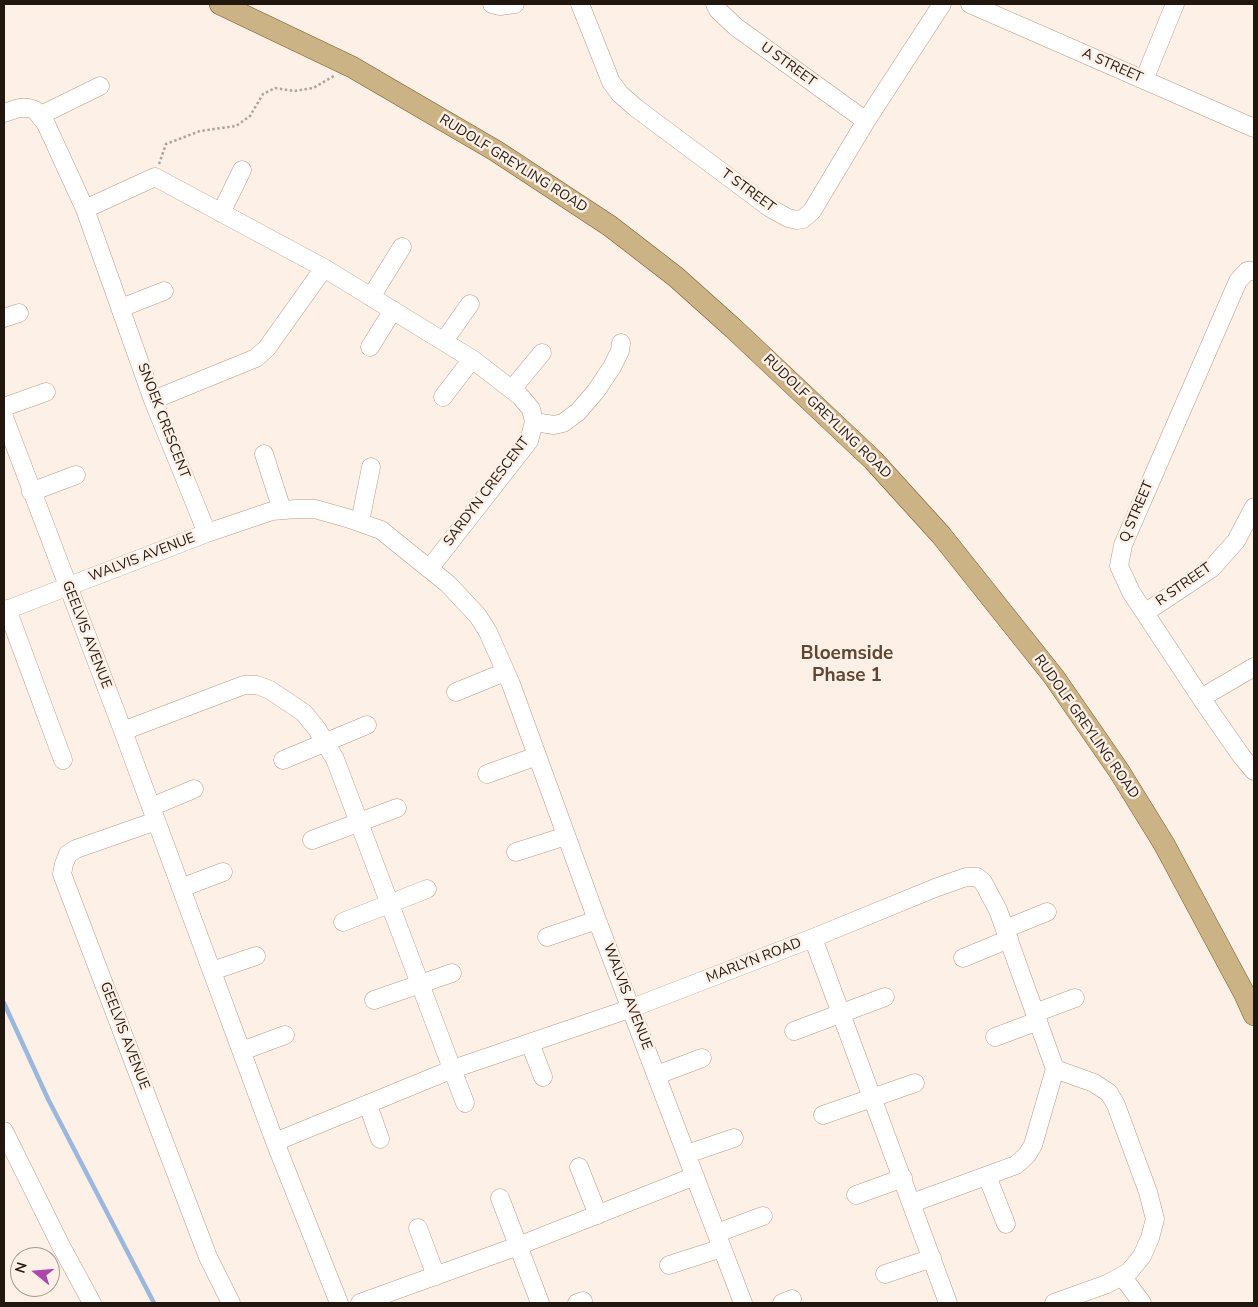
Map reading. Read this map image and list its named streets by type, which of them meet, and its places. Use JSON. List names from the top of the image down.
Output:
{
  "streets": {
    "main road": ["RUDOLF GREYLING ROAD"],
    "street": [
      "U STREET",
      "A STREET",
      "T STREET",
      "SNOEK CRESCENT",
      "SARDYN CRESCENT",
      "Q STREET",
      "WALVIS AVENUE",
      "R STREET",
      "GEELVIS AVENUE",
      "MARLYN ROAD"
    ]
  },
  "crossings": [
    ["U STREET", "T STREET"],
    ["SNOEK CRESCENT", "WALVIS AVENUE"],
    ["SARDYN CRESCENT", "WALVIS AVENUE"],
    ["Q STREET", "R STREET"],
    ["WALVIS AVENUE", "GEELVIS AVENUE"],
    ["WALVIS AVENUE", "MARLYN ROAD"],
    ["GEELVIS AVENUE", "MARLYN ROAD"]
  ],
  "districts": ["Bloemside Phase 1"],
  "north": "left"
}
